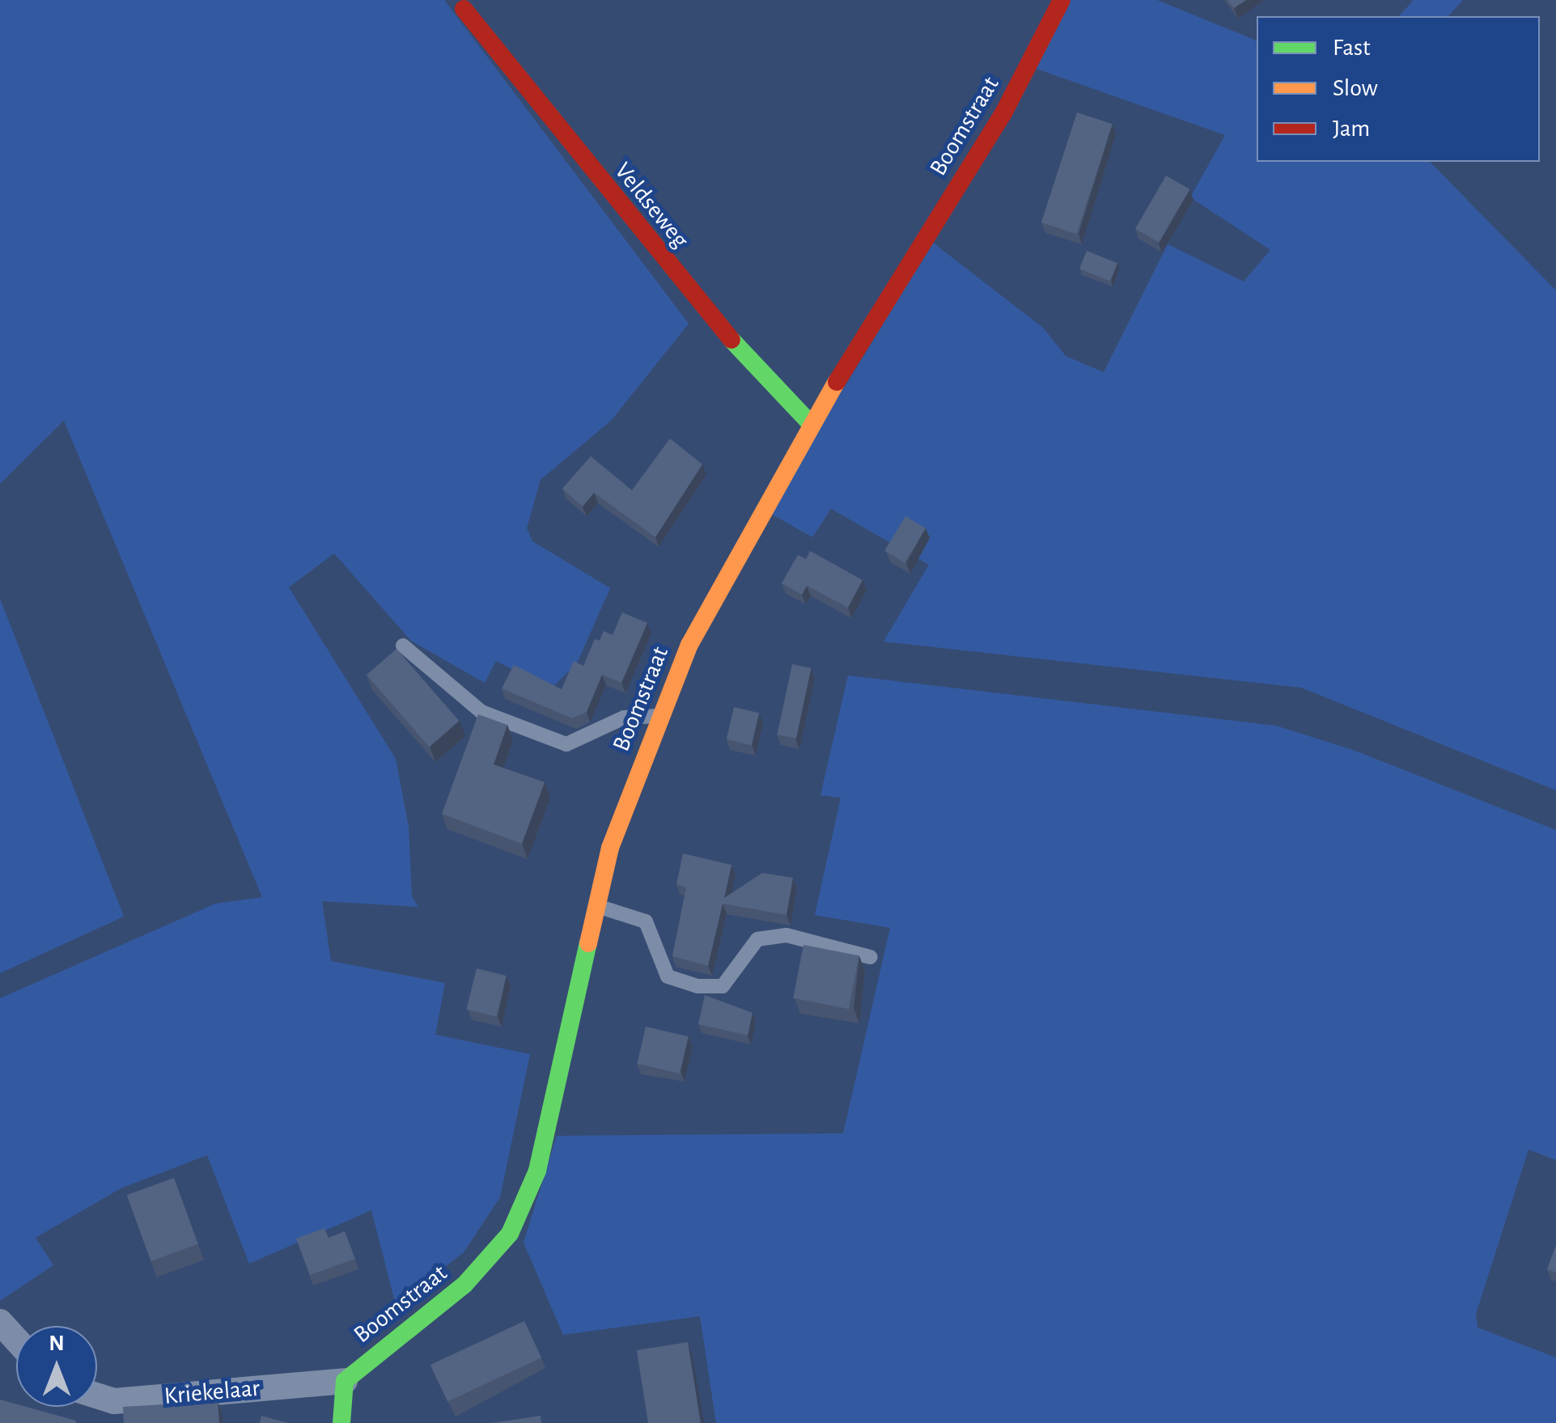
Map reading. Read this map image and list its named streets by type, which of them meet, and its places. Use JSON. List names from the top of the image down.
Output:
{
  "streets": {
    "street": ["Boomstraat", "Veldseweg", "Kriekelaar"]
  },
  "crossings": [
    ["Boomstraat", "Veldseweg"],
    ["Boomstraat", "Kriekelaar"]
  ],
  "legend": ["Fast", "Slow", "Jam"],
  "north": "top"
}
